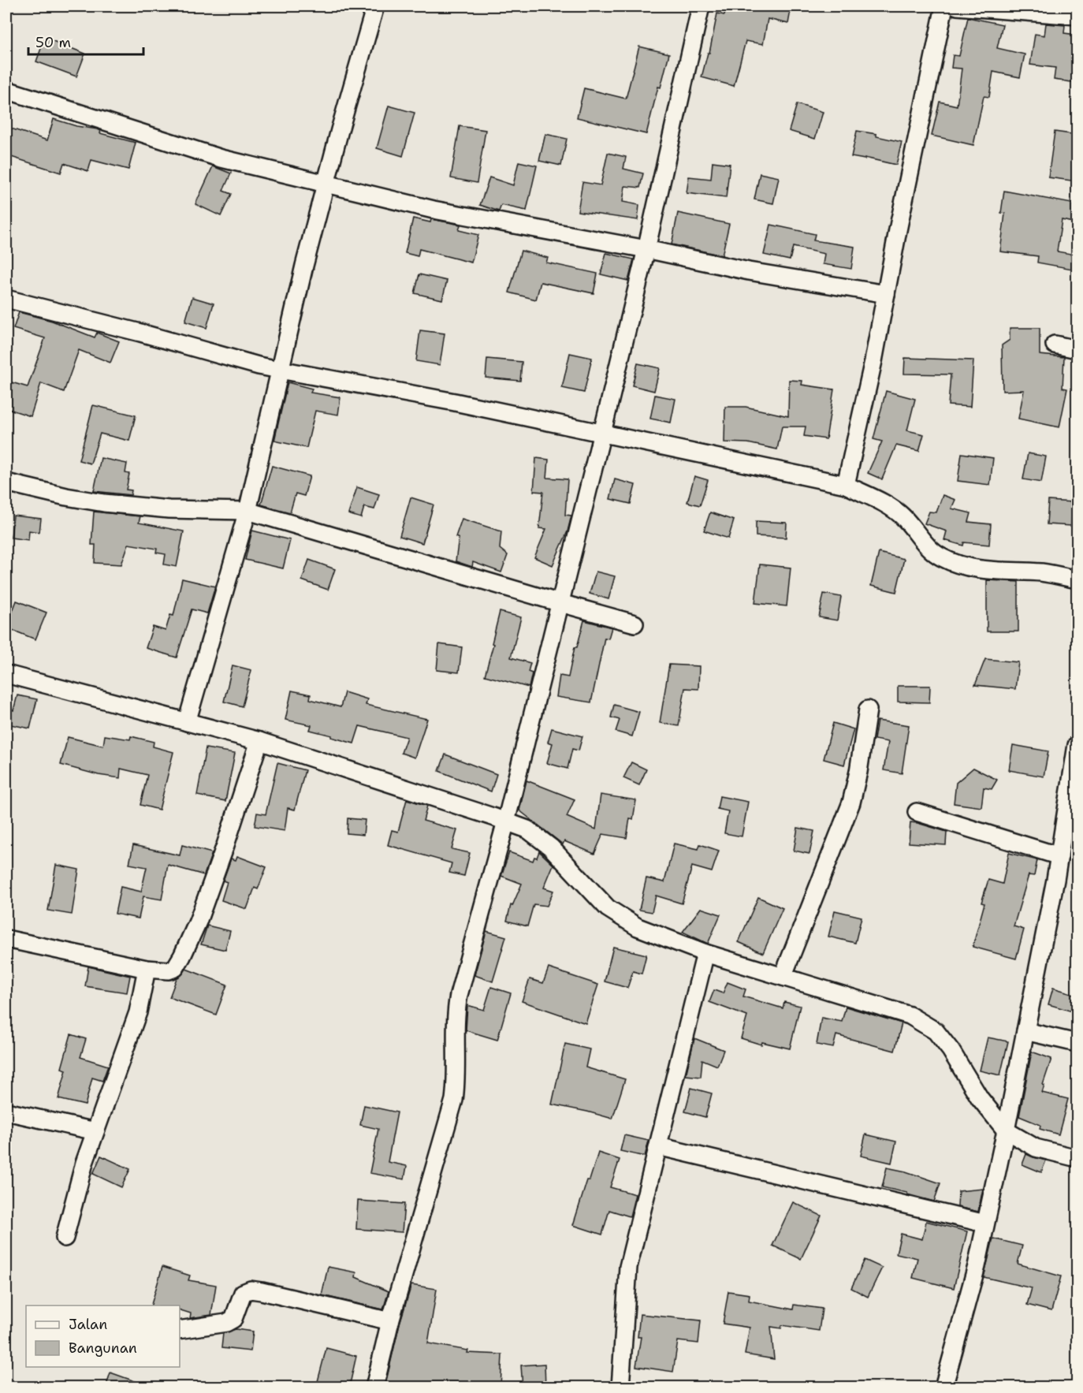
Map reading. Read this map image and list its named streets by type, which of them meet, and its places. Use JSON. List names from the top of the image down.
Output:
{
  "legend": ["Jalan", "Bangunan"],
  "scale_bar": "50 m"
}
